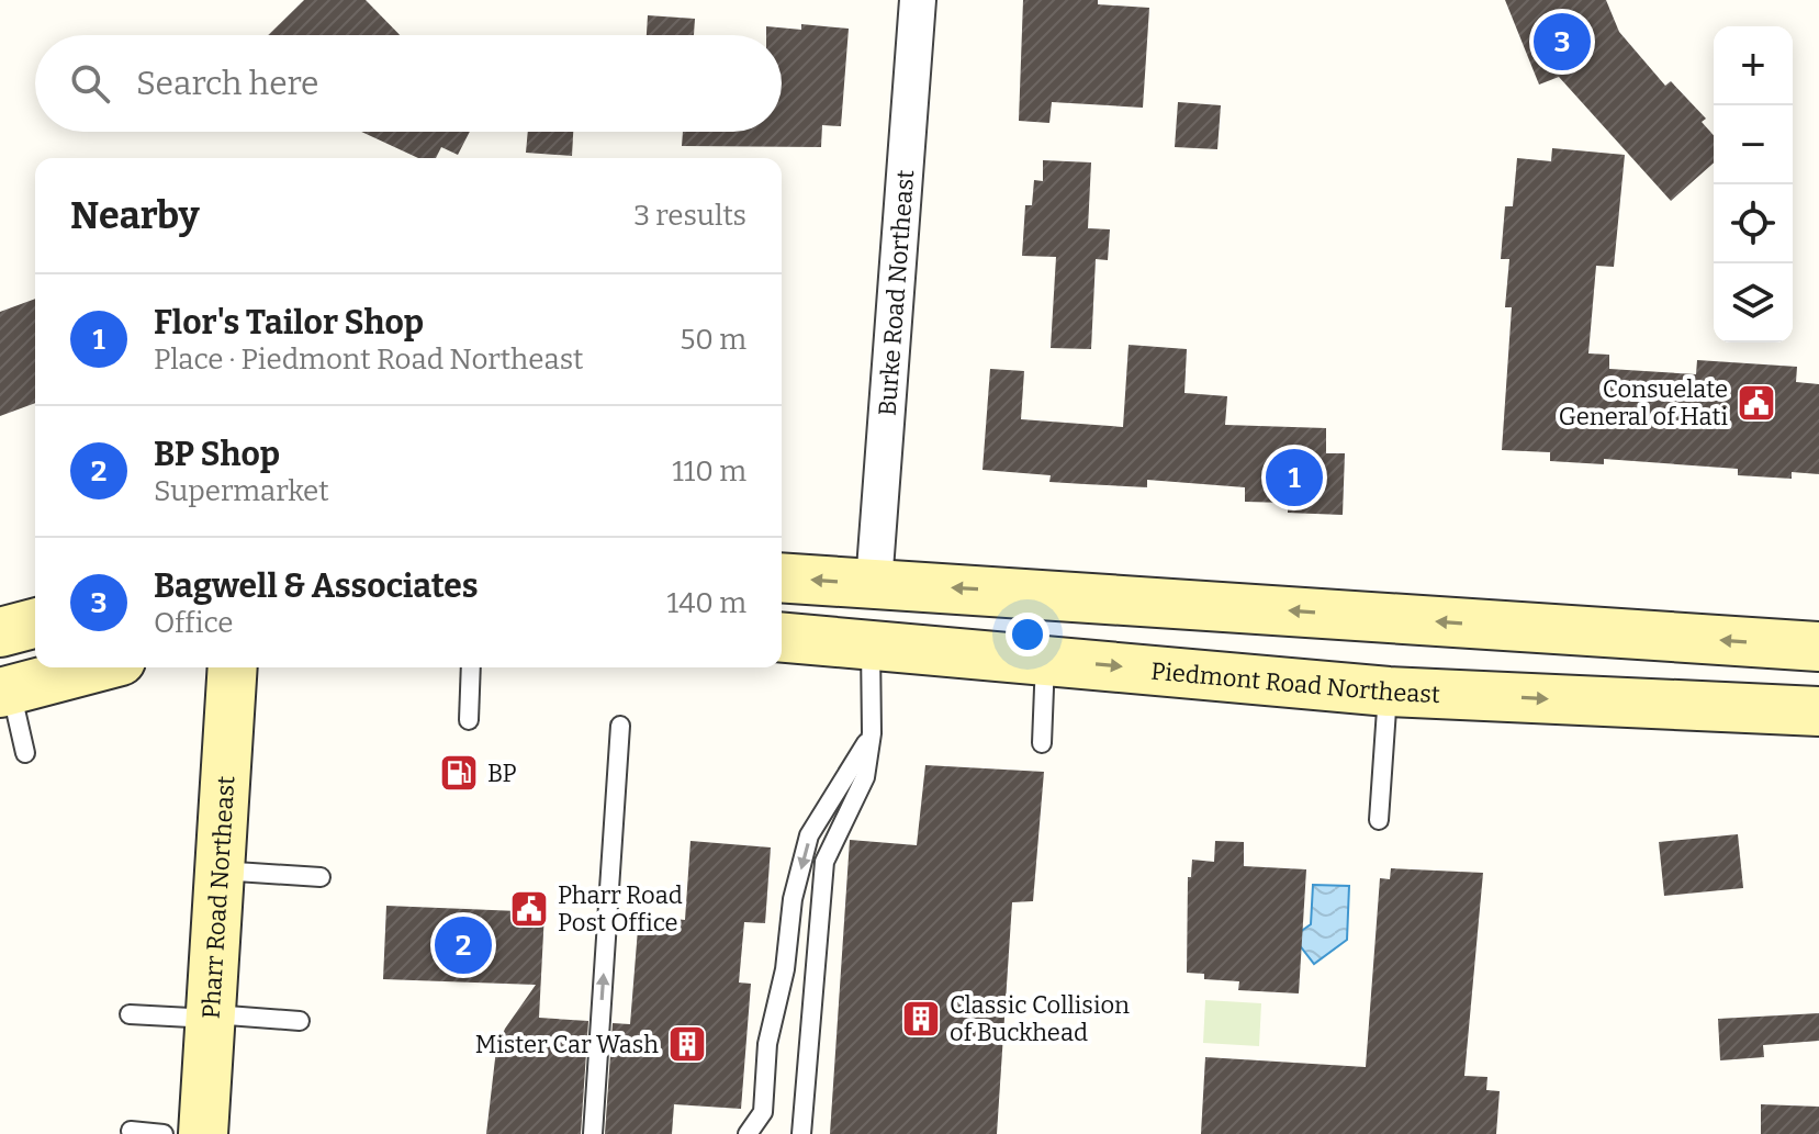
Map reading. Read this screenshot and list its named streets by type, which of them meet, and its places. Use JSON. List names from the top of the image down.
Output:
{
  "streets": {
    "main road": ["Piedmont Road Northeast", "Pharr Road Northeast"],
    "street": ["Burke Road Northeast"]
  },
  "places": {
    "public building": ["Consuelate General of Hati", "Pharr Road Post Office"],
    "fuel station": ["BP"],
    "building": ["Classic Collision of Buckhead", "Mister Car Wash"]
  },
  "page": {
    "pins": ["3", "1", "2"],
    "map_buttons": ["+", "−"],
    "search": "Search here",
    "heading": ["Nearby", "3 results"],
    "list": [
      {
        "mark": "1",
        "name": "Flor's Tailor Shop",
        "note": "Place · Piedmont Road Northeast",
        "value": "50 m"
      },
      {
        "mark": "2",
        "name": "BP Shop",
        "note": "Supermarket",
        "value": "110 m"
      },
      {
        "mark": "3",
        "name": "Bagwell & Associates",
        "note": "Office",
        "value": "140 m"
      }
    ]
  }
}
